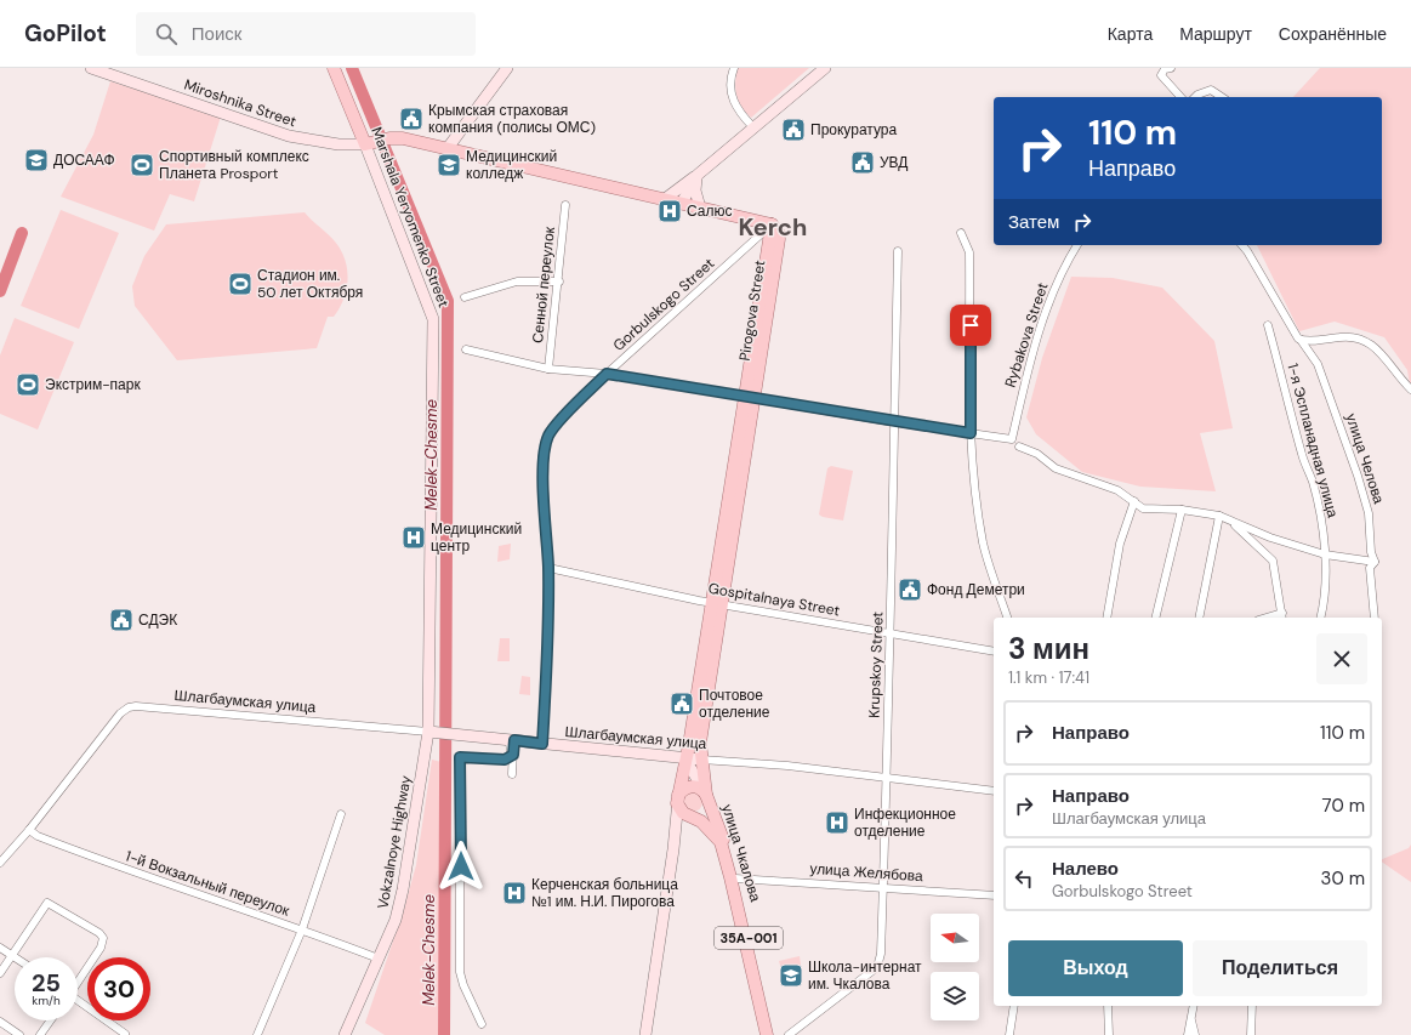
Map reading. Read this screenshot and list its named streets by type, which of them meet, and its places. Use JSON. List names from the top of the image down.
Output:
{
  "streets": {
    "main road": [
      "Miroshnika Street",
      "Marshala Yeryomenko Street",
      "Pirogova Street",
      "Шлагбаумская улица",
      "Vokzalnoye Highway",
      "улица Чкалова",
      "35А-001"
    ],
    "street": [
      "Сенной переулок",
      "Gorbulskogo Street",
      "Rybakova Street",
      "1-я Эспланадная улица",
      "улица Челова",
      "Gospitalnaya Street",
      "Krupskoy Street",
      "улица Желябова",
      "1-й Вокзальный переулок"
    ]
  },
  "crossings": [
    ["Miroshnika Street", "Marshala Yeryomenko Street"],
    ["Marshala Yeryomenko Street", "Шлагбаумская улица"],
    ["Marshala Yeryomenko Street", "Vokzalnoye Highway"],
    ["Gorbulskogo Street", "Pirogova Street"],
    ["Gorbulskogo Street", "Gospitalnaya Street"],
    ["Gorbulskogo Street", "Шлагбаумская улица"],
    ["Pirogova Street", "Gospitalnaya Street"],
    ["Pirogova Street", "Шлагбаумская улица"],
    ["Pirogova Street", "улица Чкалова"],
    ["Gospitalnaya Street", "Krupskoy Street"],
    ["Krupskoy Street", "Шлагбаумская улица"],
    ["Krupskoy Street", "улица Желябова"],
    ["Шлагбаумская улица", "Vokzalnoye Highway"],
    ["Шлагбаумская улица", "1-й Вокзальный переулок"],
    ["Vokzalnoye Highway", "1-й Вокзальный переулок"],
    ["улица Чкалова", "улица Желябова"]
  ],
  "districts": ["Kerch"],
  "water": ["Melek-Chesme"],
  "places": {
    "public building": [
      "Крымская страховая компания (полисы ОМС)",
      "Прокуратура",
      "УВД",
      "Фонд Деметри",
      "СДЭК",
      "Почтовое отделение"
    ],
    "school or university": ["ДОСААФ", "Медицинский колледж", "Школа-интернат им. Чкалова"],
    "sports": ["Спортивный комплекс Планета Prosport", "Стадион им. 50 лет Октября", "Экстрим-парк"],
    "hospital": [
      "Салюс",
      "Медицинский центр",
      "Инфекционное отделение",
      "Керченская больница №1 им. Н.И. Пирогова"
    ]
  },
  "north": "left",
  "page": {
    "header": "GoPilot",
    "search": "Поиск",
    "nav": ["Карта", "Маршрут", "Сохранённые"],
    "turn": ["110 m", "Направо"],
    "then": "Затем",
    "heading": ["3 мин", "1.1 km · 17:41"],
    "list": [
      {
        "name": "Направо",
        "value": "110 m"
      },
      {
        "name": "Направо",
        "note": "Шлагбаумская улица",
        "value": "70 m"
      },
      {
        "name": "Налево",
        "note": "Gorbulskogo Street",
        "value": "30 m"
      }
    ],
    "buttons": ["Выход", "Поделиться"],
    "speed": "25 km/h",
    "limit": "30"
  }
}
